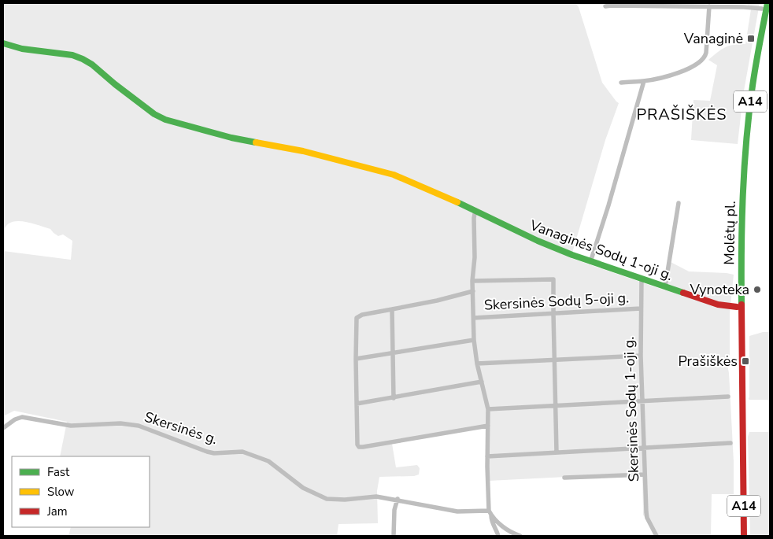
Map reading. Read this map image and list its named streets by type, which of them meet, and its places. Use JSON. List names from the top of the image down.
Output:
{
  "streets": {
    "main road": ["A14", "Molėtų pl.", "Vanaginės Sodų 1-oji g."],
    "street": ["Skersinės Sodų 5-oji g.", "Skersinės Sodų 1-oji g.", "Skersinės g."]
  },
  "crossings": [
    ["Molėtų pl.", "Vanaginės Sodų 1-oji g."],
    ["Vanaginės Sodų 1-oji g.", "Skersinės Sodų 1-oji g."],
    ["Skersinės Sodų 5-oji g.", "Skersinės Sodų 1-oji g."]
  ],
  "districts": ["PRAŠIŠKĖS"],
  "places": {
    "transit": ["Vanaginė", "Prašiškės"],
    "other": ["Vynoteka"]
  },
  "legend": ["Fast", "Slow", "Jam"]
}
